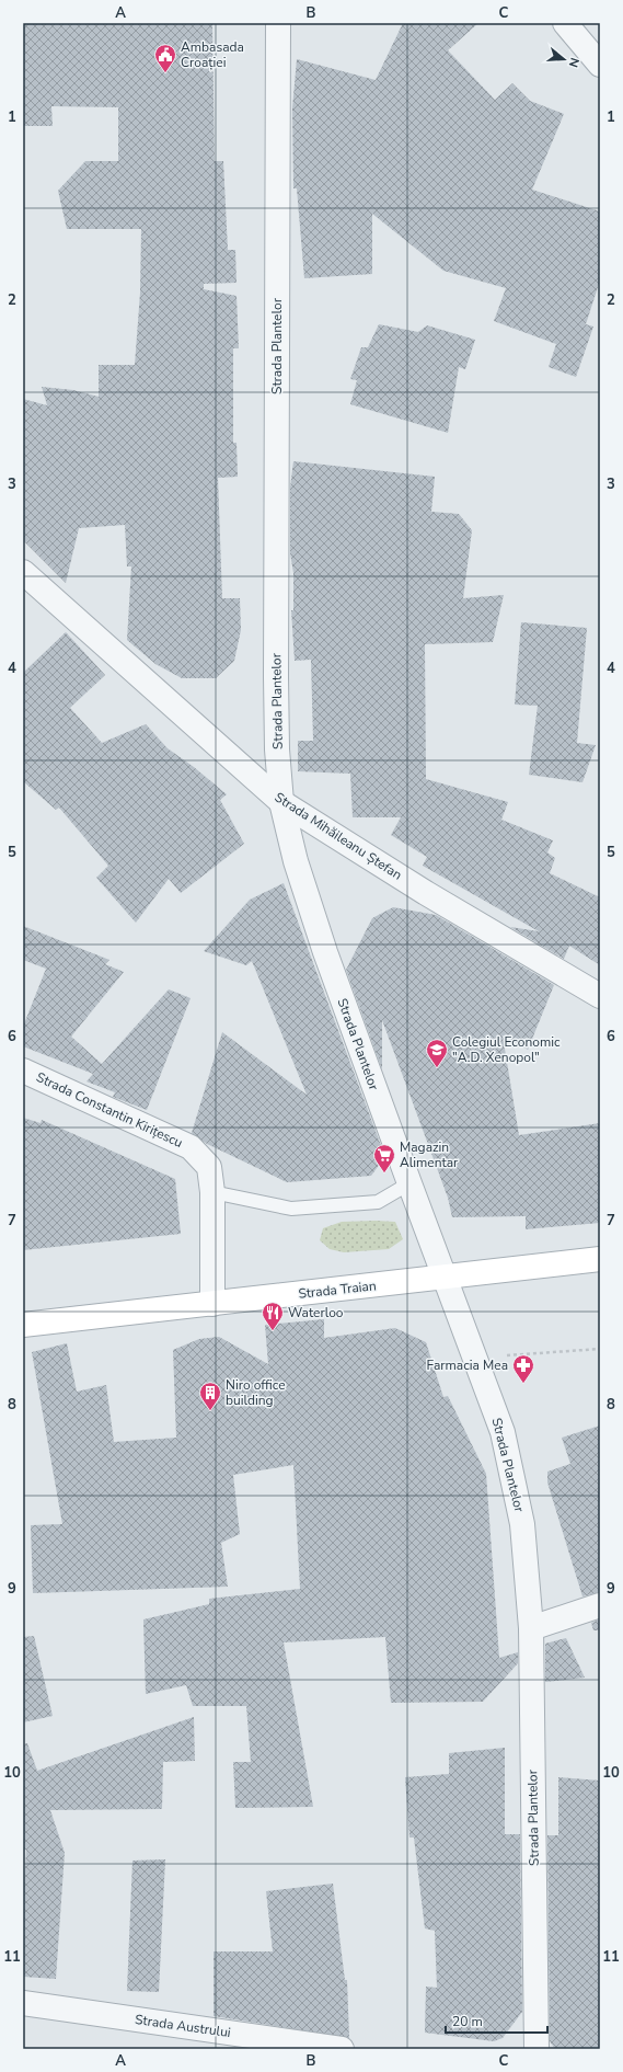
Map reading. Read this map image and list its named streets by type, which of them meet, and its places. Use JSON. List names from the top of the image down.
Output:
{
  "streets": {
    "street": [
      "Strada Plantelor",
      "Strada Mihăileanu Ștefan",
      "Strada Constantin Kirițescu",
      "Strada Traian",
      "Strada Austrului"
    ]
  },
  "crossings": [
    ["Strada Plantelor", "Strada Mihăileanu Ștefan"],
    ["Strada Plantelor", "Strada Traian"],
    ["Strada Constantin Kirițescu", "Strada Traian"]
  ],
  "places": {
    "public building": ["Ambasada Croației"],
    "school or university": ["Colegiul Economic \"A.D. Xenopol\""],
    "supermarket": ["Magazin Alimentar"],
    "restaurant": ["Waterloo"],
    "pharmacy": ["Farmacia Mea"],
    "building": ["Niro office building"]
  },
  "scale_bar": "20 m",
  "north": "right",
  "grid": {
    "columns": ["A", "B", "C"],
    "rows": [
      "1",
      "2",
      "3",
      "4",
      "5",
      "6",
      "7",
      "8",
      "9",
      "10",
      "11"
    ]
  }
}
